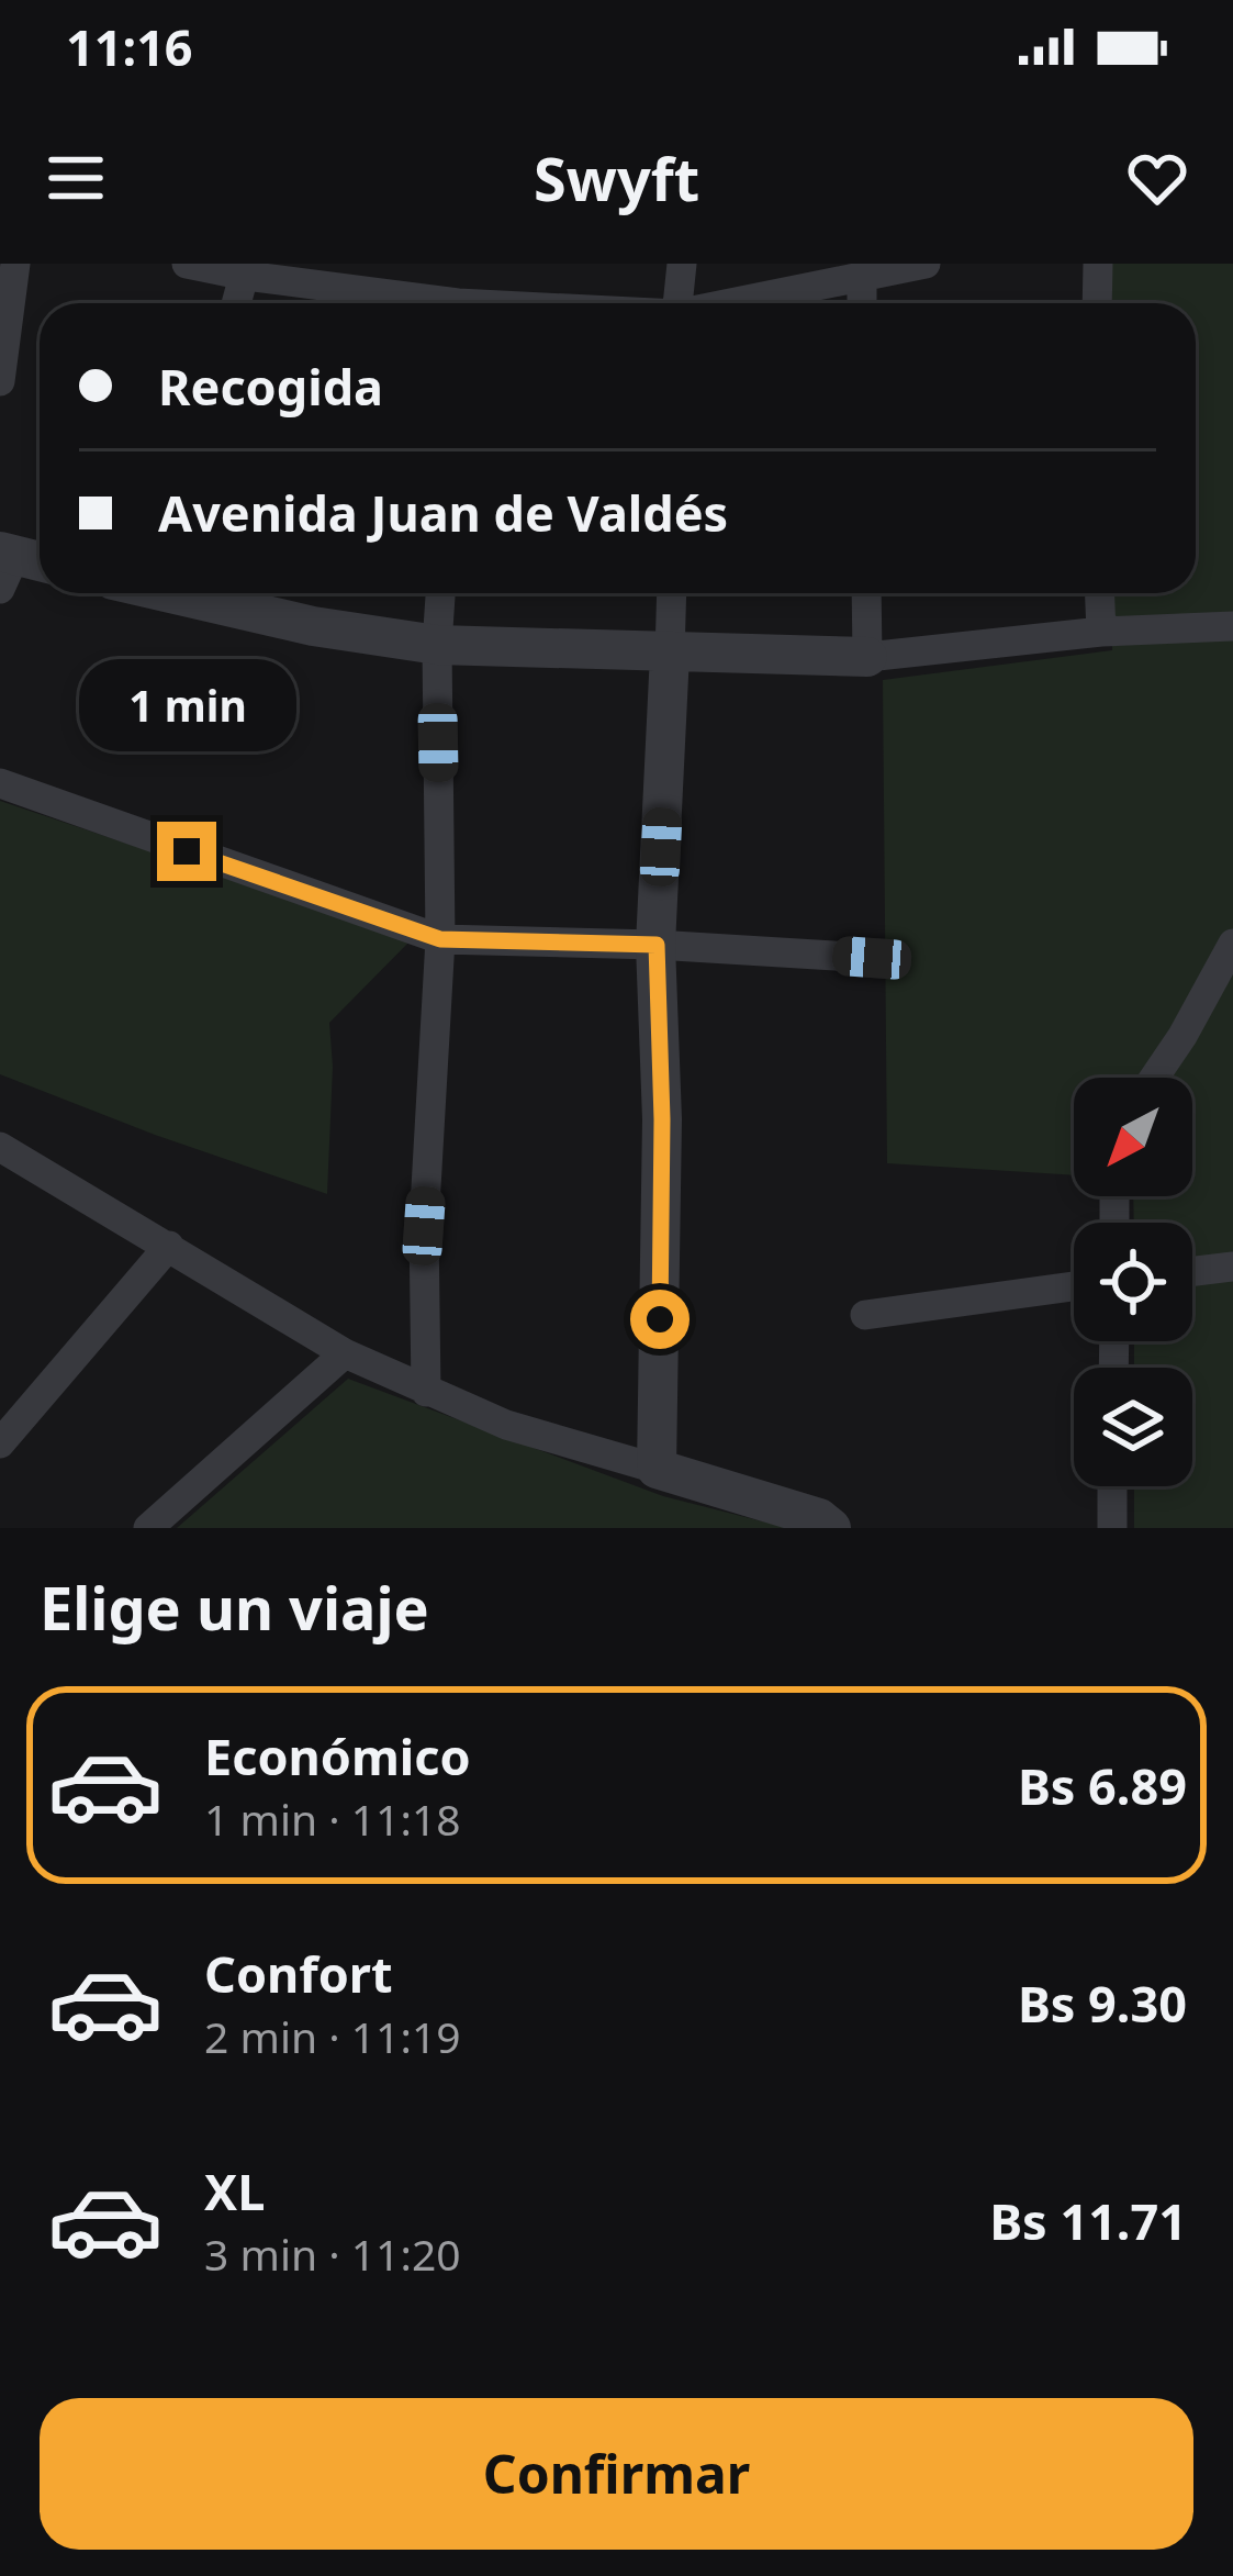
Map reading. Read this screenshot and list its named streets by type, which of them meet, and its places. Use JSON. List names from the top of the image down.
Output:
{
  "north": "bottom left",
  "page": {
    "status": "11:16",
    "header": "Swyft",
    "banner": ["Recogida", "Avenida Juan de Valdés"],
    "bubble": "1 min",
    "heading": "Elige un viaje",
    "list": [
      {
        "name": "Económico",
        "note": "1 min · 11:18",
        "value": "Bs 6.89"
      },
      {
        "name": "Confort",
        "note": "2 min · 11:19",
        "value": "Bs 9.30"
      },
      {
        "name": "XL",
        "note": "3 min · 11:20",
        "value": "Bs 11.71"
      }
    ],
    "buttons": "Confirmar"
  }
}
